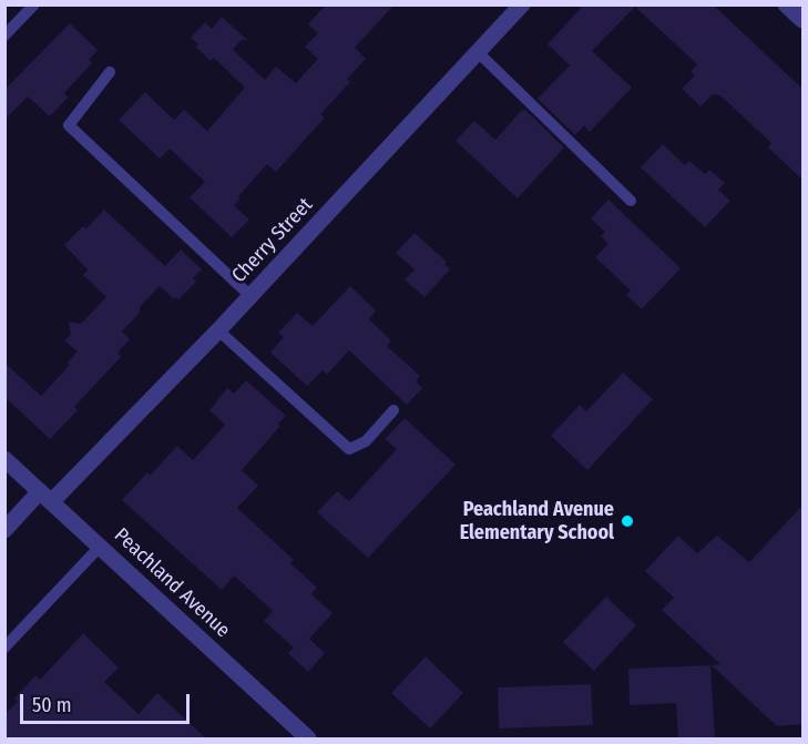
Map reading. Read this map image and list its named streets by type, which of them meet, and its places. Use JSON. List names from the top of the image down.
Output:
{
  "streets": {
    "street": ["Cherry Street", "Peachland Avenue"]
  },
  "crossings": [
    ["Cherry Street", "Peachland Avenue"]
  ],
  "places": ["Peachland Avenue Elementary School"],
  "scale_bar": "50 m"
}
